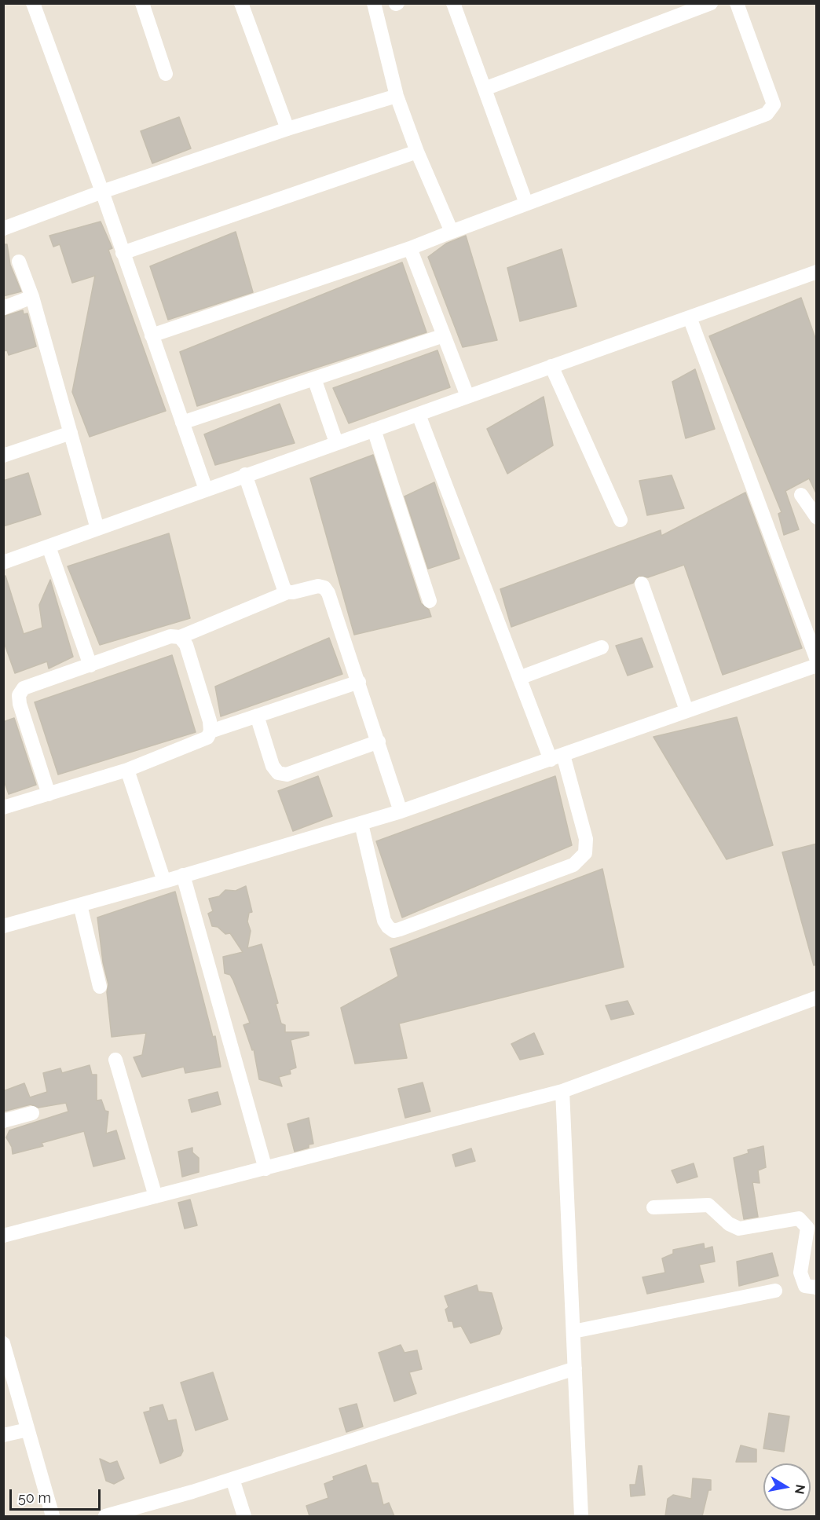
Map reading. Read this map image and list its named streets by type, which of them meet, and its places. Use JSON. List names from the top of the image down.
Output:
{
  "scale_bar": "50 m",
  "north": "right"
}
